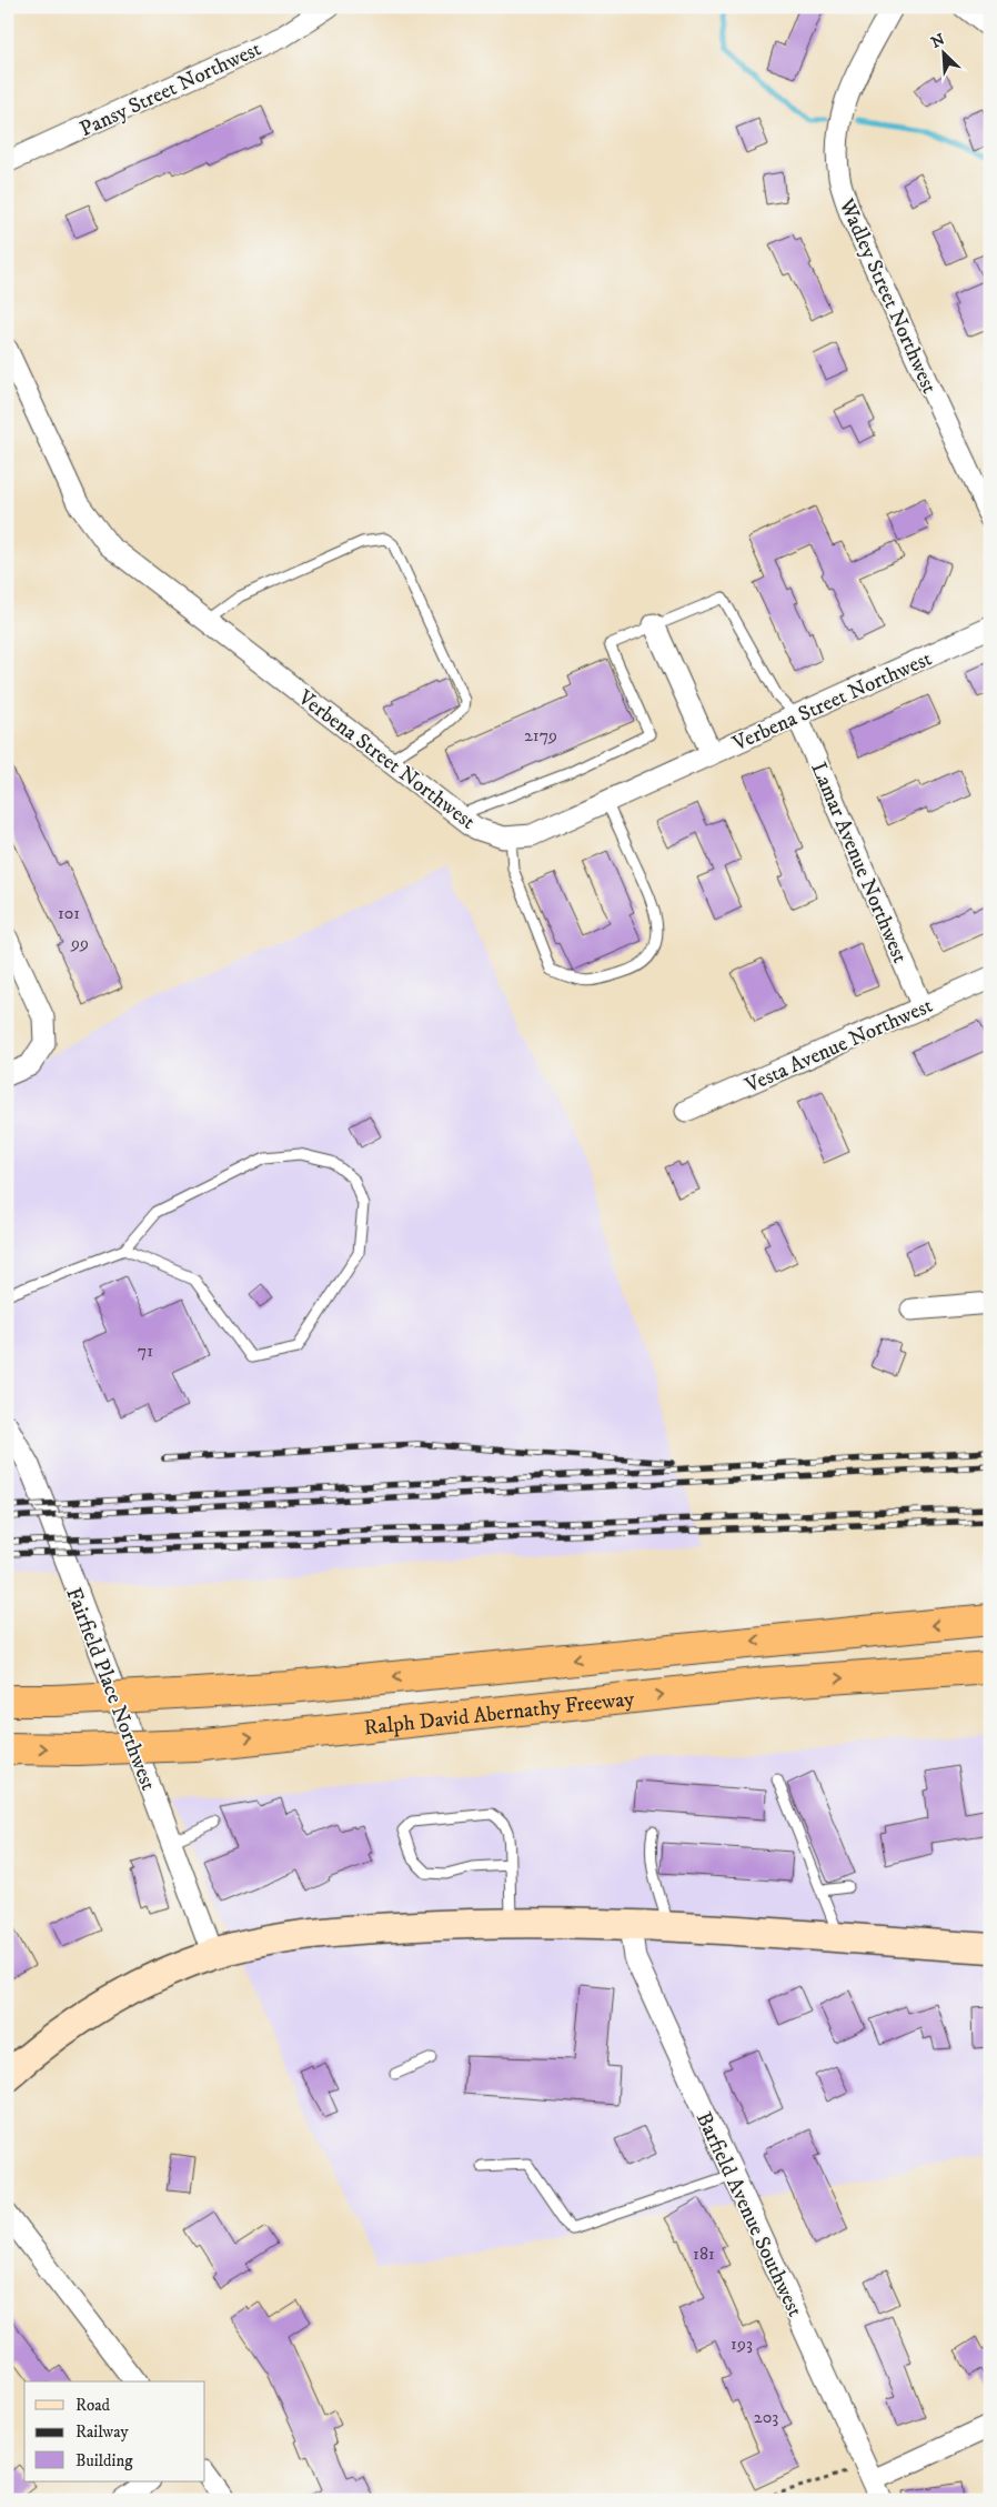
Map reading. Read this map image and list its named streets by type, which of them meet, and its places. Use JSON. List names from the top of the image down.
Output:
{
  "streets": {
    "highway": ["Ralph David Abernathy Freeway"],
    "street": [
      "Pansy Street Northwest",
      "Wadley Street Northwest",
      "Verbena Street Northwest",
      "Lamar Avenue Northwest",
      "Vesta Avenue Northwest",
      "Fairfield Place Northwest",
      "Barfield Avenue Southwest"
    ]
  },
  "crossings": [
    ["Verbena Street Northwest", "Lamar Avenue Northwest"],
    ["Lamar Avenue Northwest", "Vesta Avenue Northwest"]
  ],
  "house_numbers": [
    "2179",
    "101",
    "99",
    "71",
    "181",
    "193",
    "203"
  ],
  "legend": ["Road", "Railway", "Building"],
  "north": "top left"
}
